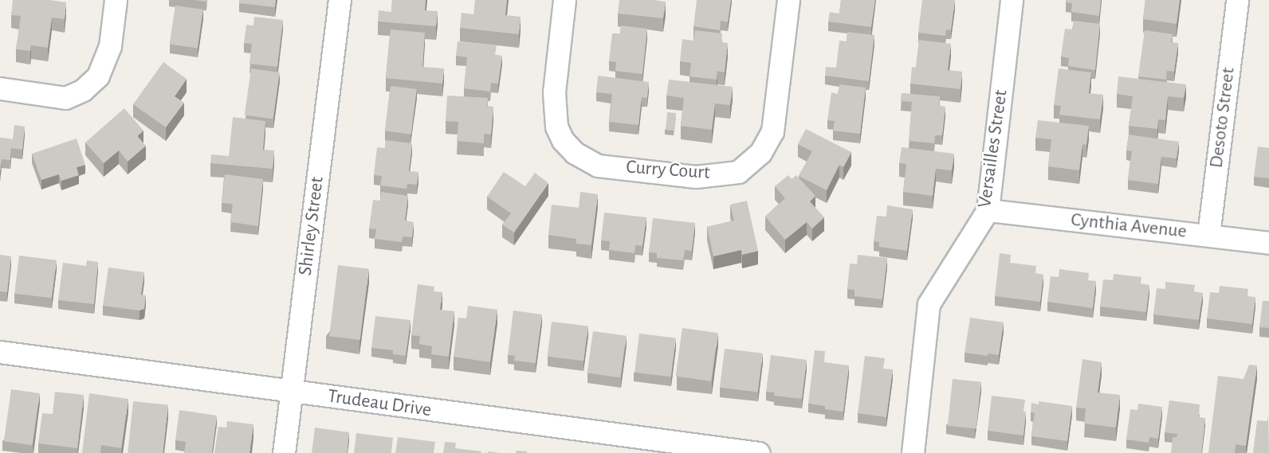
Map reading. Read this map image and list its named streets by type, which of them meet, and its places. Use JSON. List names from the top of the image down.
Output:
{
  "streets": {
    "street": [
      "Desoto Street",
      "Versailles Street",
      "Curry Court",
      "Shirley Street",
      "Cynthia Avenue",
      "Trudeau Drive"
    ]
  },
  "crossings": [
    ["Desoto Street", "Cynthia Avenue"],
    ["Versailles Street", "Cynthia Avenue"],
    ["Shirley Street", "Trudeau Drive"]
  ]
}
